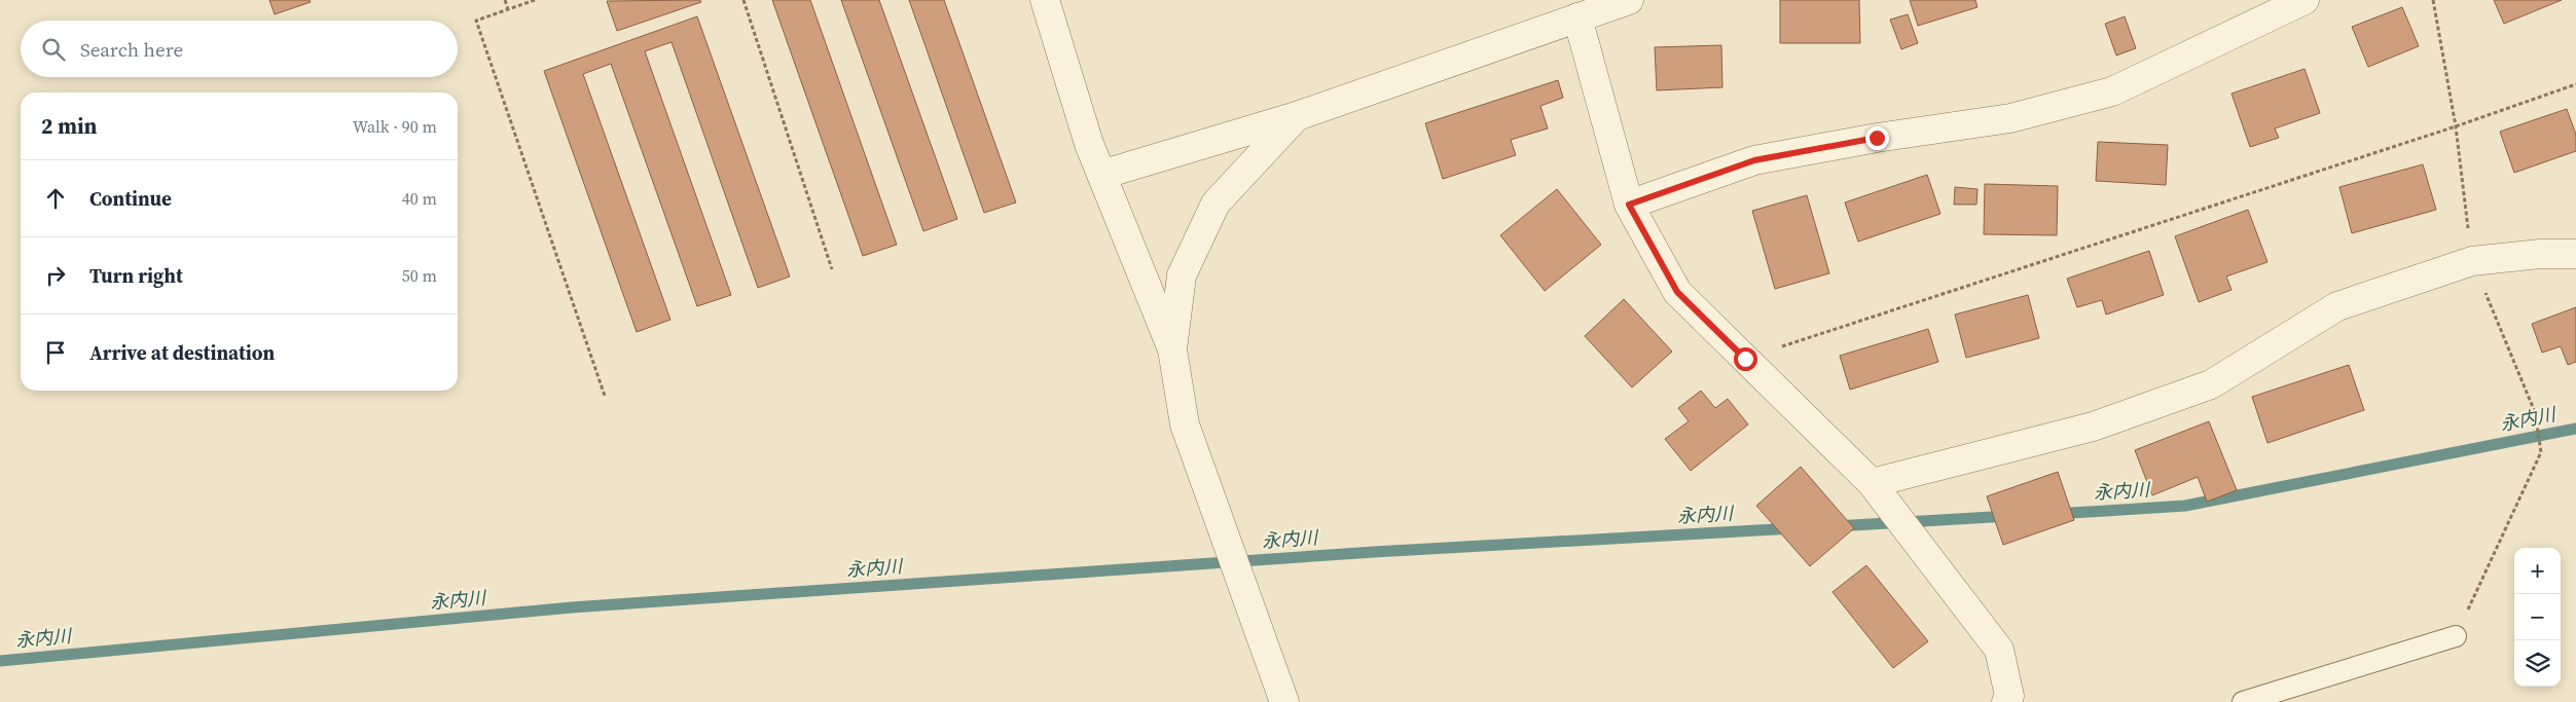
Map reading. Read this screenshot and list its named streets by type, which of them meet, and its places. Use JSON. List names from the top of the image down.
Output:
{
  "water": ["永内川"],
  "page": {
    "search": "Search here",
    "heading": ["2 min", "Walk · 90 m"],
    "list": [
      ["Continue", "40 m"],
      ["Turn right", "50 m"],
      "Arrive at destination"
    ],
    "map_buttons": ["+", "−"]
  }
}
